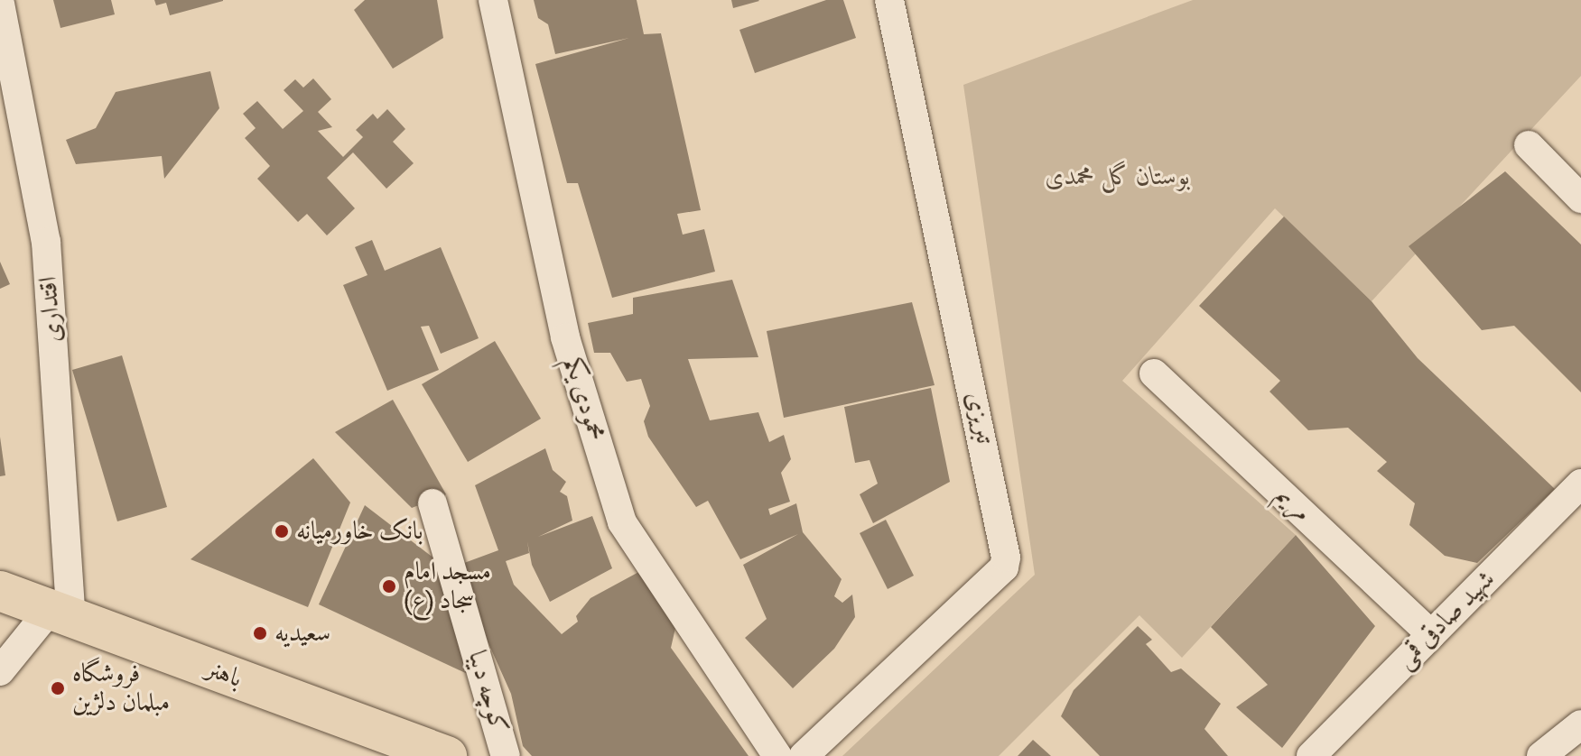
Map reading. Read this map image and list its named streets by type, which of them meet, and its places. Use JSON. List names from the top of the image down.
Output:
{
  "streets": {
    "main road": ["باهنر"],
    "street": [
      "اقتداری",
      "محمودی یکم",
      "تبریزی",
      "مریم",
      "شهید صادقی قمی",
      "کوچه دیبا"
    ]
  },
  "crossings": [
    ["اقتداری", "باهنر"],
    ["مریم", "شهید صادقی قمی"]
  ],
  "parks": ["بوستان گل محمدی"],
  "places": [
    "بانک خاورمیانه",
    "مسجد امام سجاد (ع)",
    "سعیدیه",
    "فروشگاه مبلمان دلژین"
  ]
}
